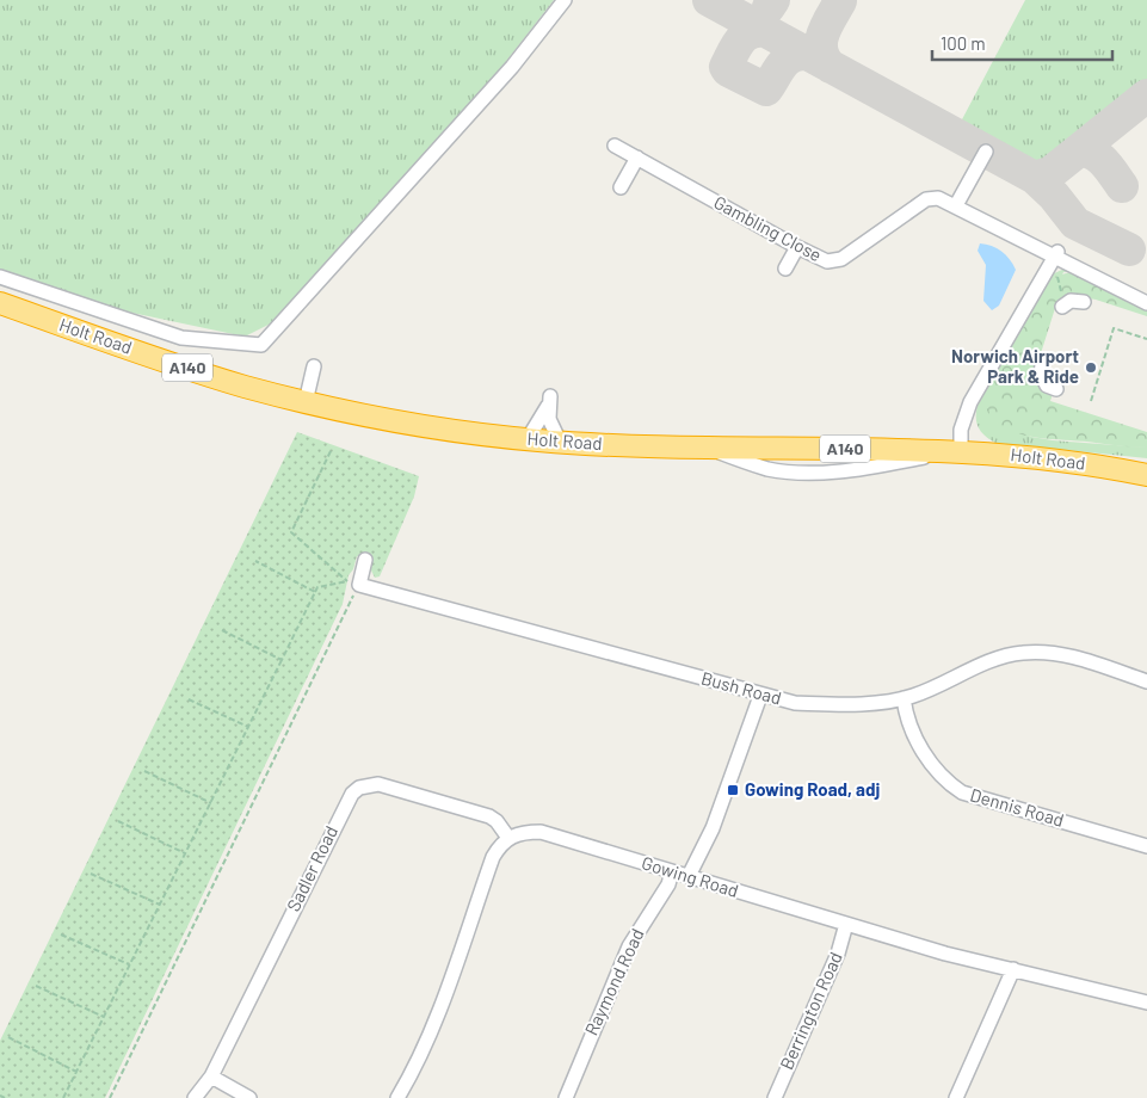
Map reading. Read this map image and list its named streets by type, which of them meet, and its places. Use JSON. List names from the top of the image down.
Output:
{
  "streets": {
    "highway": ["Holt Road", "A140"],
    "street": [
      "Gambling Close",
      "Bush Road",
      "Dennis Road",
      "Sadler Road",
      "Gowing Road",
      "Raymond Road",
      "Berrington Road"
    ]
  },
  "crossings": [
    ["Bush Road", "Dennis Road"],
    ["Sadler Road", "Gowing Road"],
    ["Gowing Road", "Raymond Road"],
    ["Gowing Road", "Berrington Road"]
  ],
  "places": {
    "other": ["Norwich Airport Park & Ride"],
    "transit": ["Gowing Road, adj"]
  },
  "scale_bar": "100 m"
}
